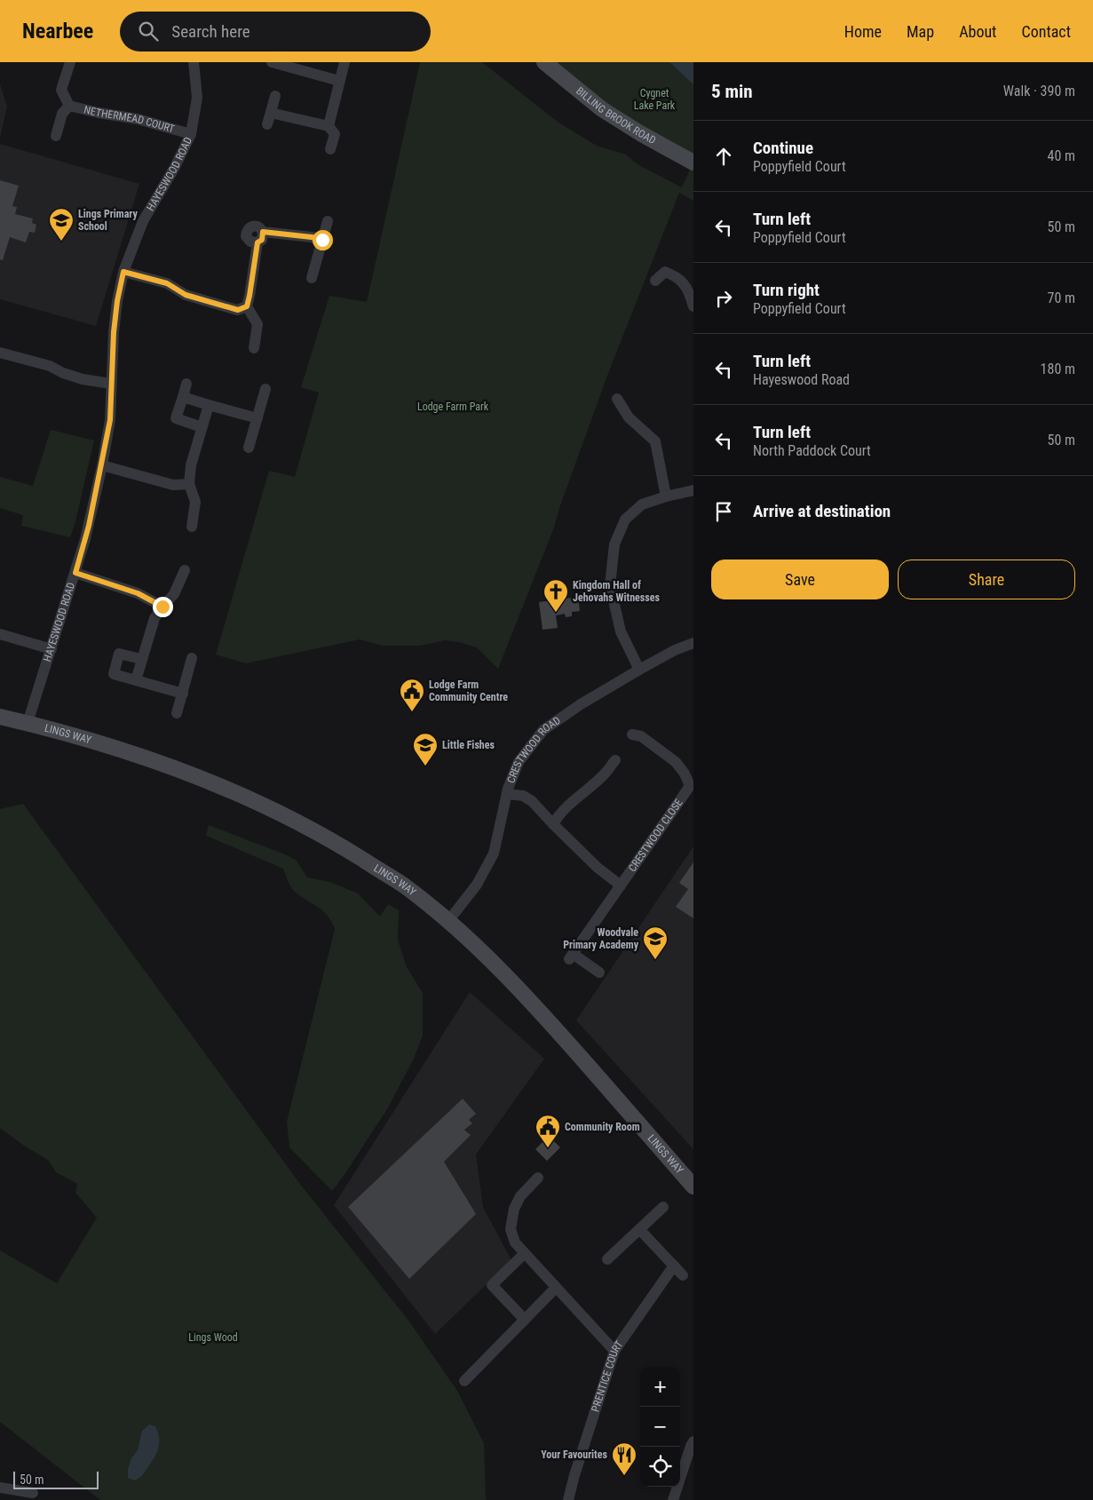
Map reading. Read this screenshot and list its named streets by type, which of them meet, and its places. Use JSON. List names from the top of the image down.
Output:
{
  "streets": {
    "street": [
      "BILLING BROOK ROAD",
      "NETHERMEAD COURT",
      "HAYESWOOD ROAD",
      "LINGS WAY",
      "CRESTWOOD ROAD",
      "CRESTWOOD CLOSE",
      "PRENTICE COURT"
    ]
  },
  "crossings": [
    ["NETHERMEAD COURT", "HAYESWOOD ROAD"],
    ["HAYESWOOD ROAD", "LINGS WAY"],
    ["LINGS WAY", "CRESTWOOD ROAD"]
  ],
  "parks": ["Cygnet Lake Park", "Lodge Farm Park", "Lings Wood"],
  "places": {
    "school or university": ["Lings Primary School", "Little Fishes", "Woodvale Primary Academy"],
    "church": ["Kingdom Hall of Jehovahs Witnesses"],
    "public building": ["Lodge Farm Community Centre", "Community Room"],
    "restaurant": ["Your Favourites"]
  },
  "scale_bar": "50 m",
  "page": {
    "header": "Nearbee",
    "search": "Search here",
    "nav": [
      "Home",
      "Map",
      "About",
      "Contact"
    ],
    "heading": ["5 min", "Walk · 390 m"],
    "list": [
      ["Continue", "Poppyfield Court", "40 m"],
      ["Turn left", "Poppyfield Court", "50 m"],
      ["Turn right", "Poppyfield Court", "70 m"],
      ["Turn left", "Hayeswood Road", "180 m"],
      ["Turn left", "North Paddock Court", "50 m"],
      "Arrive at destination"
    ],
    "buttons": ["Save", "Share"],
    "map_buttons": ["+", "−"],
    "scale": "50 m"
  }
}
